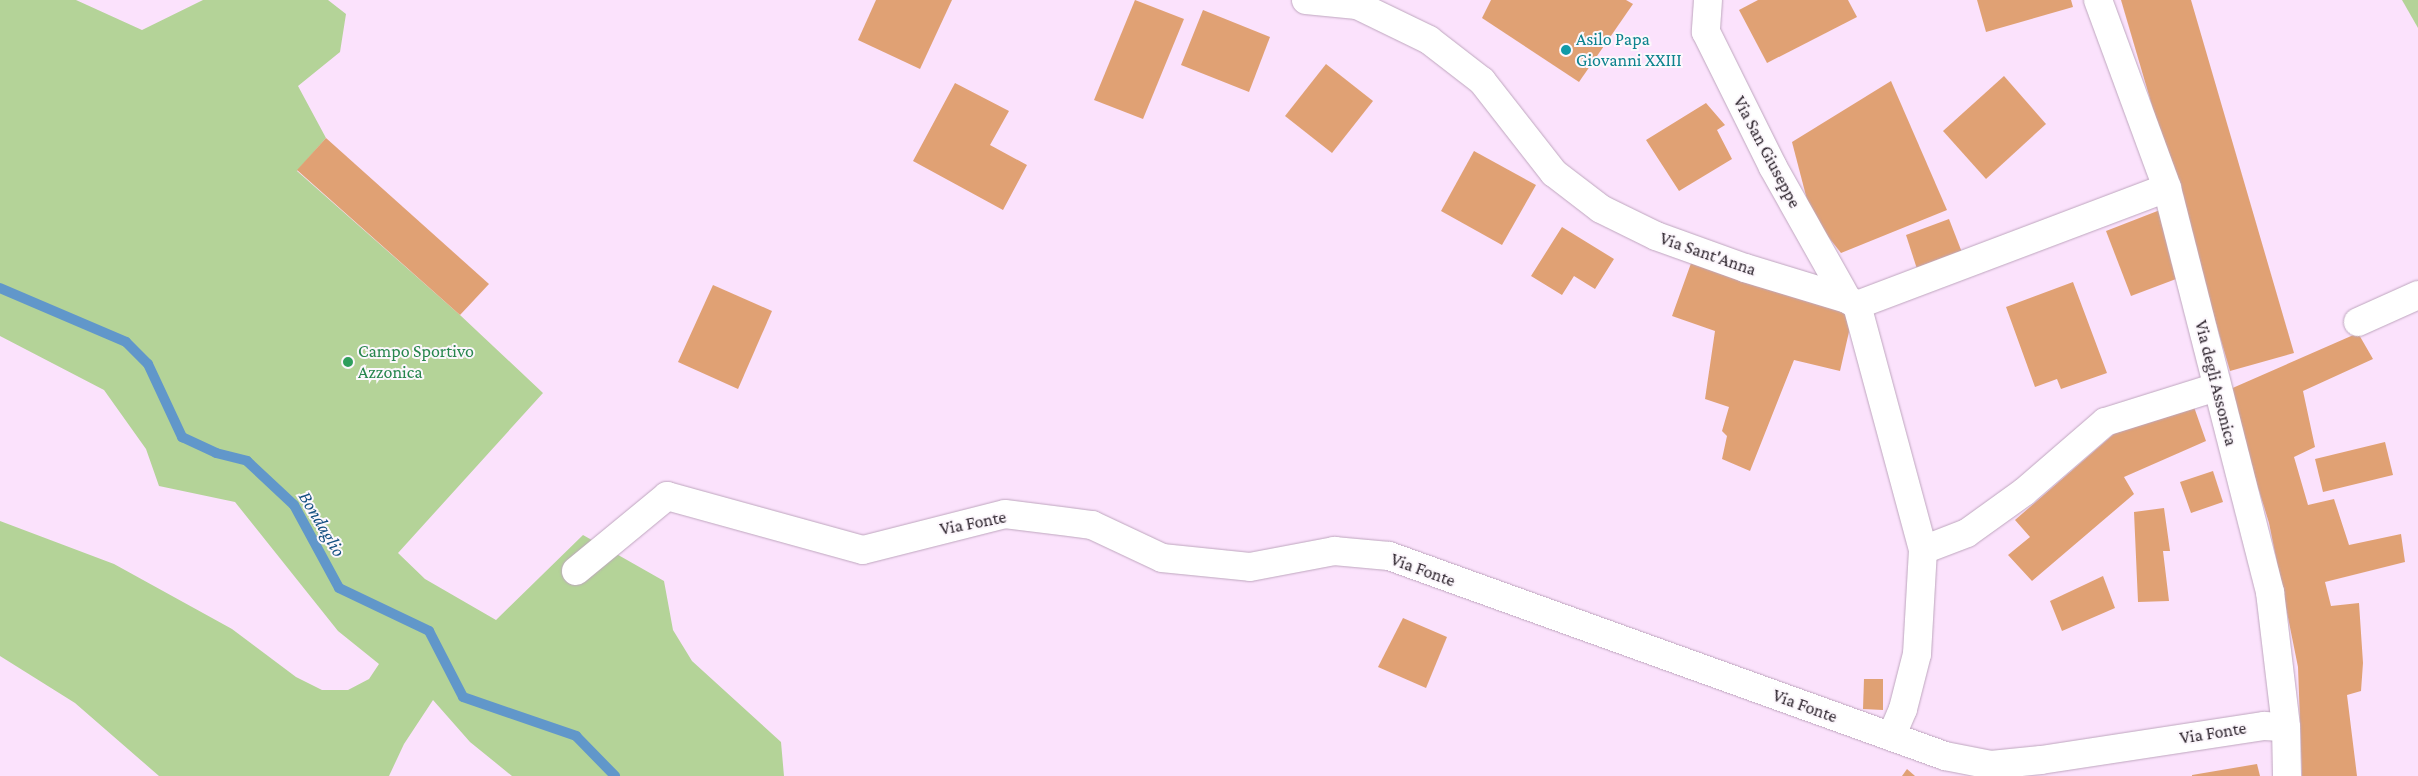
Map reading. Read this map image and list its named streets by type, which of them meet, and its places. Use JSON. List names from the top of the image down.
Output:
{
  "streets": {
    "street": [
      "Via San Giuseppe",
      "Via Sant'Anna",
      "Via degli Assonica",
      "Via Fonte"
    ]
  },
  "crossings": [
    ["Via San Giuseppe", "Via Sant'Anna"],
    ["Via San Giuseppe", "Via Fonte"],
    ["Via degli Assonica", "Via Fonte"]
  ],
  "water": ["Bondaglio"],
  "places": ["Asilo Papa Giovanni XXIII", "Campo Sportivo Azzonica"]
}
